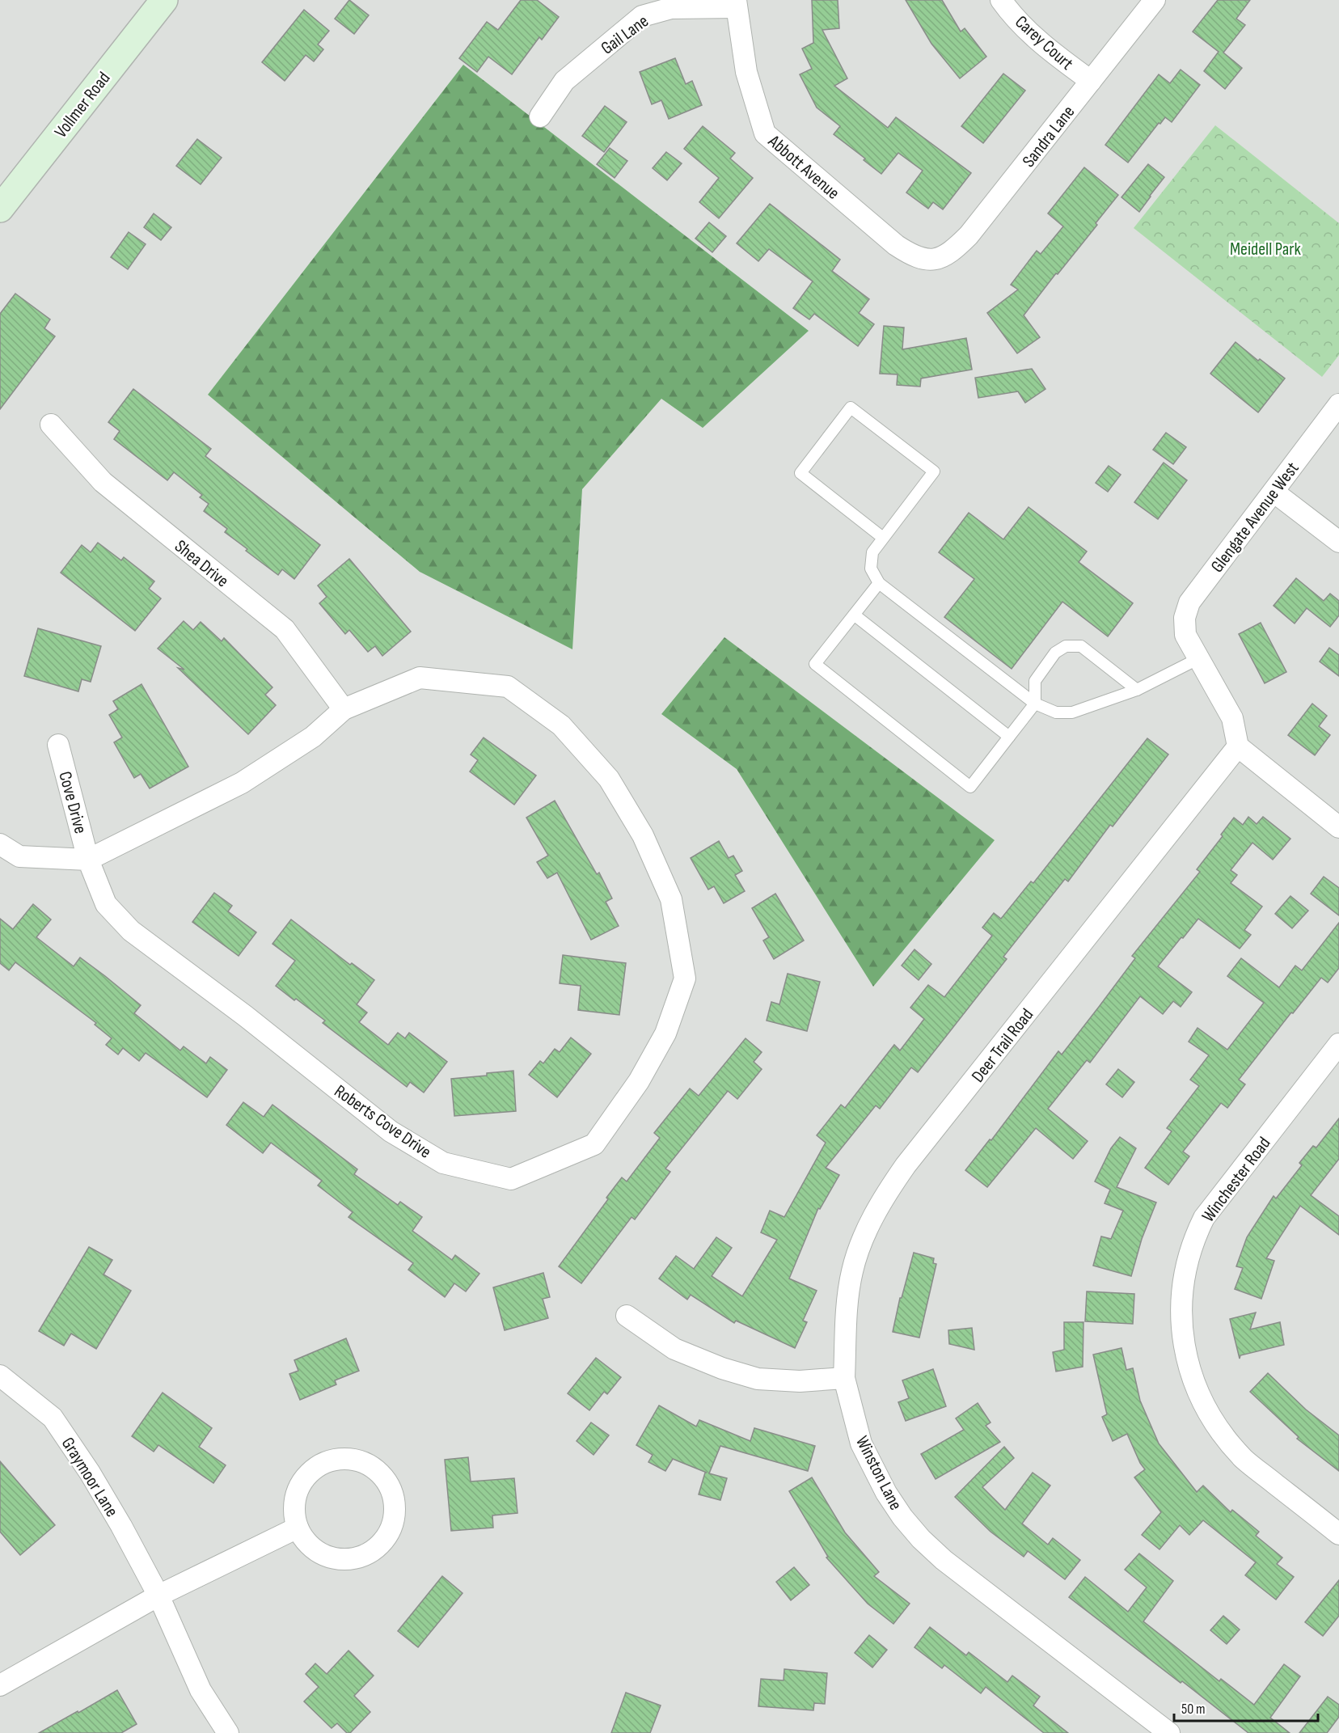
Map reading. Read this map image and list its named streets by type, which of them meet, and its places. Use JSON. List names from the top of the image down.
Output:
{
  "streets": {
    "main road": ["Vollmer Road"],
    "street": [
      "Gail Lane",
      "Carey Court",
      "Sandra Lane",
      "Abbott Avenue",
      "Glengate Avenue West",
      "Shea Drive",
      "Cove Drive",
      "Deer Trail Road",
      "Roberts Cove Drive",
      "Winchester Road",
      "Winston Lane",
      "Graymoor Lane"
    ]
  },
  "crossings": [
    ["Gail Lane", "Abbott Avenue"],
    ["Carey Court", "Sandra Lane"],
    ["Sandra Lane", "Abbott Avenue"],
    ["Shea Drive", "Roberts Cove Drive"],
    ["Cove Drive", "Roberts Cove Drive"],
    ["Deer Trail Road", "Winston Lane"]
  ],
  "parks": ["Meidell Park"],
  "scale_bar": "50 m"
}
